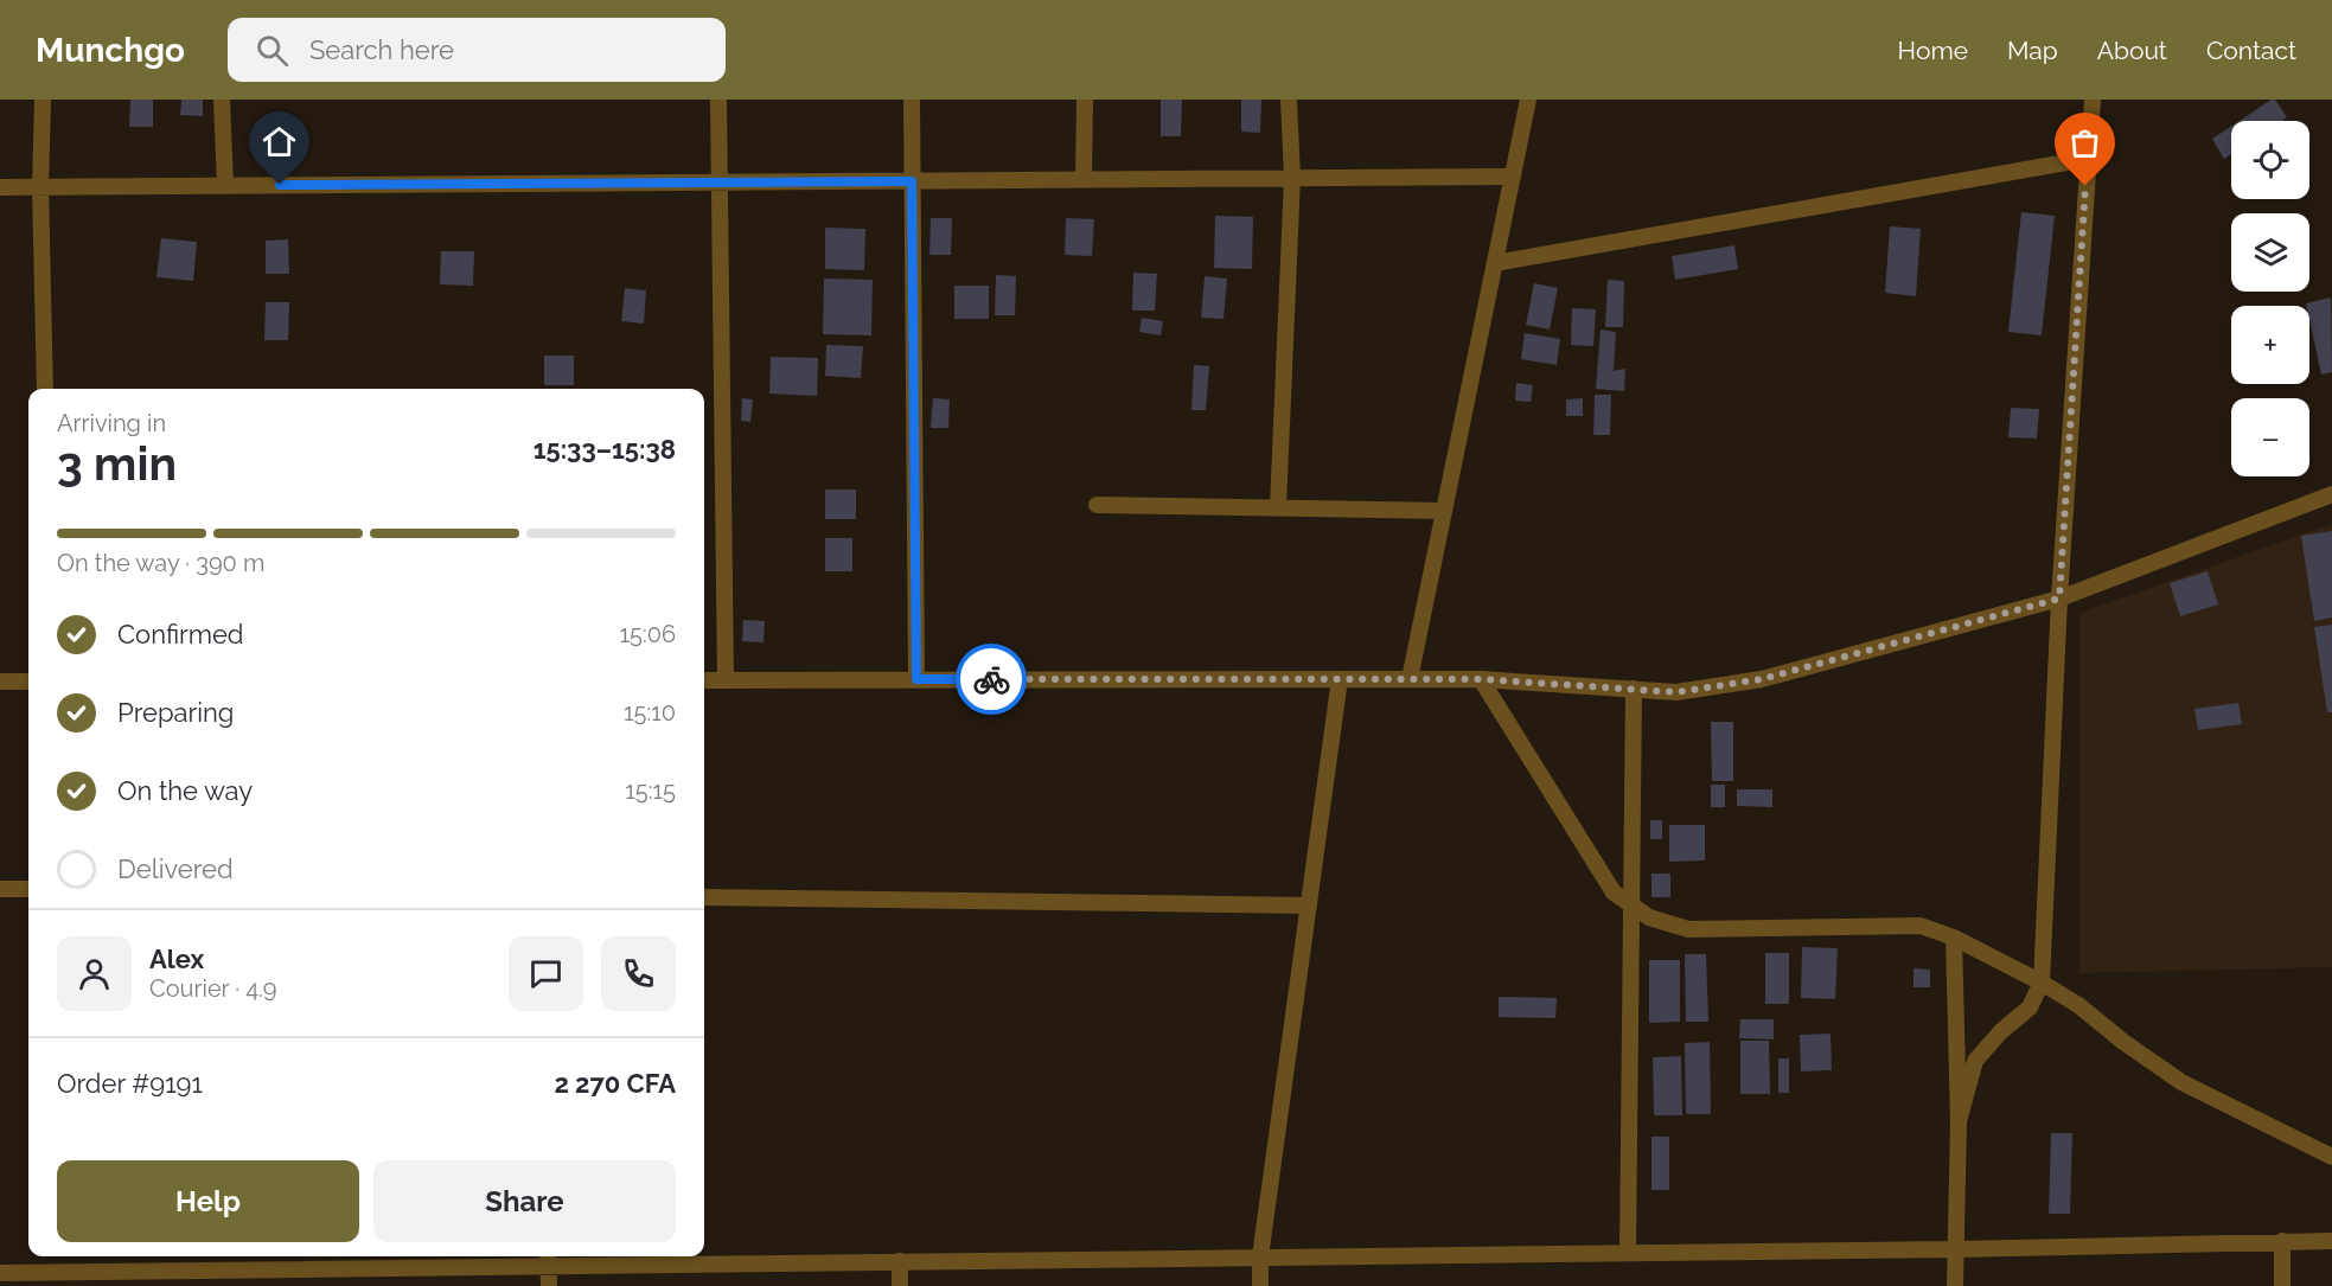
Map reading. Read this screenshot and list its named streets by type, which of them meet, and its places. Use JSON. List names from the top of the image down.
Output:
{
  "page": {
    "header": "Munchgo",
    "search": "Search here",
    "nav": [
      "Home",
      "Map",
      "About",
      "Contact"
    ],
    "map_buttons": ["+", "−"],
    "heading": ["3 min", "Arriving in", "15:33–15:38"],
    "panel": [
      "Alex",
      "Courier · 4.9",
      "Order #9191",
      "2 270 CFA"
    ],
    "bar": "On the way · 390 m",
    "list": [
      ["Confirmed", "15:06"],
      ["Preparing", "15:10"],
      ["On the way", "15:15"],
      "Delivered"
    ],
    "buttons": ["Help", "Share"]
  }
}
